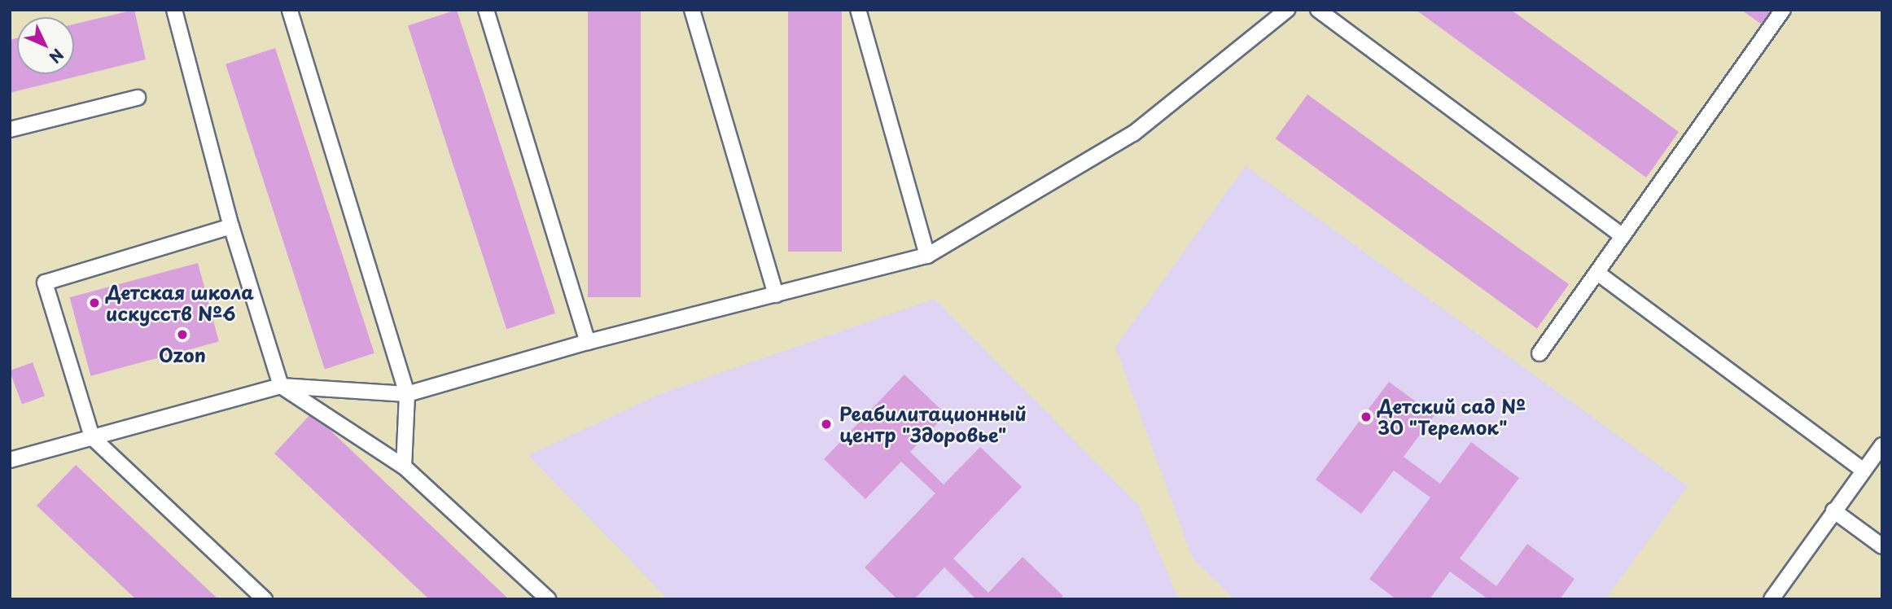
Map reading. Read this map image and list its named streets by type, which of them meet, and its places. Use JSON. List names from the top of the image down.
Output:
{
  "places": [
    "Детская школа искусств №6",
    "Ozon",
    "Детский сад № 30 \"Теремок\"",
    "Реабилитационный центр \"Здоровье\""
  ],
  "north": "bottom right"
}
